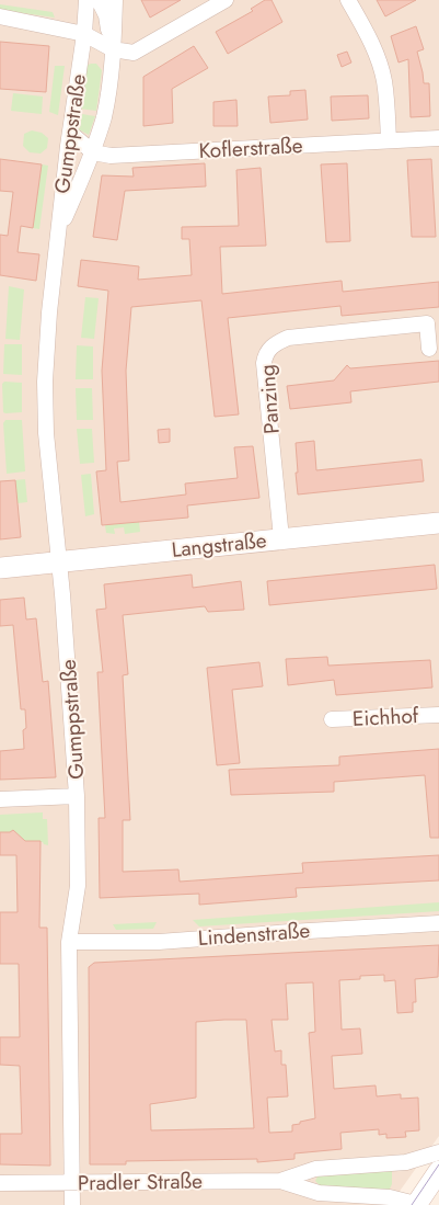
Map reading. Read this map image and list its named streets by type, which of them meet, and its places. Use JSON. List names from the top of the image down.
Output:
{
  "streets": {
    "street": [
      "Gumppstraße",
      "Koflerstraße",
      "Panzing",
      "Langstraße",
      "Eichhof",
      "Lindenstraße",
      "Pradler Straße"
    ]
  },
  "crossings": [
    ["Gumppstraße", "Koflerstraße"],
    ["Gumppstraße", "Langstraße"],
    ["Gumppstraße", "Lindenstraße"],
    ["Gumppstraße", "Pradler Straße"],
    ["Panzing", "Langstraße"]
  ]
}
